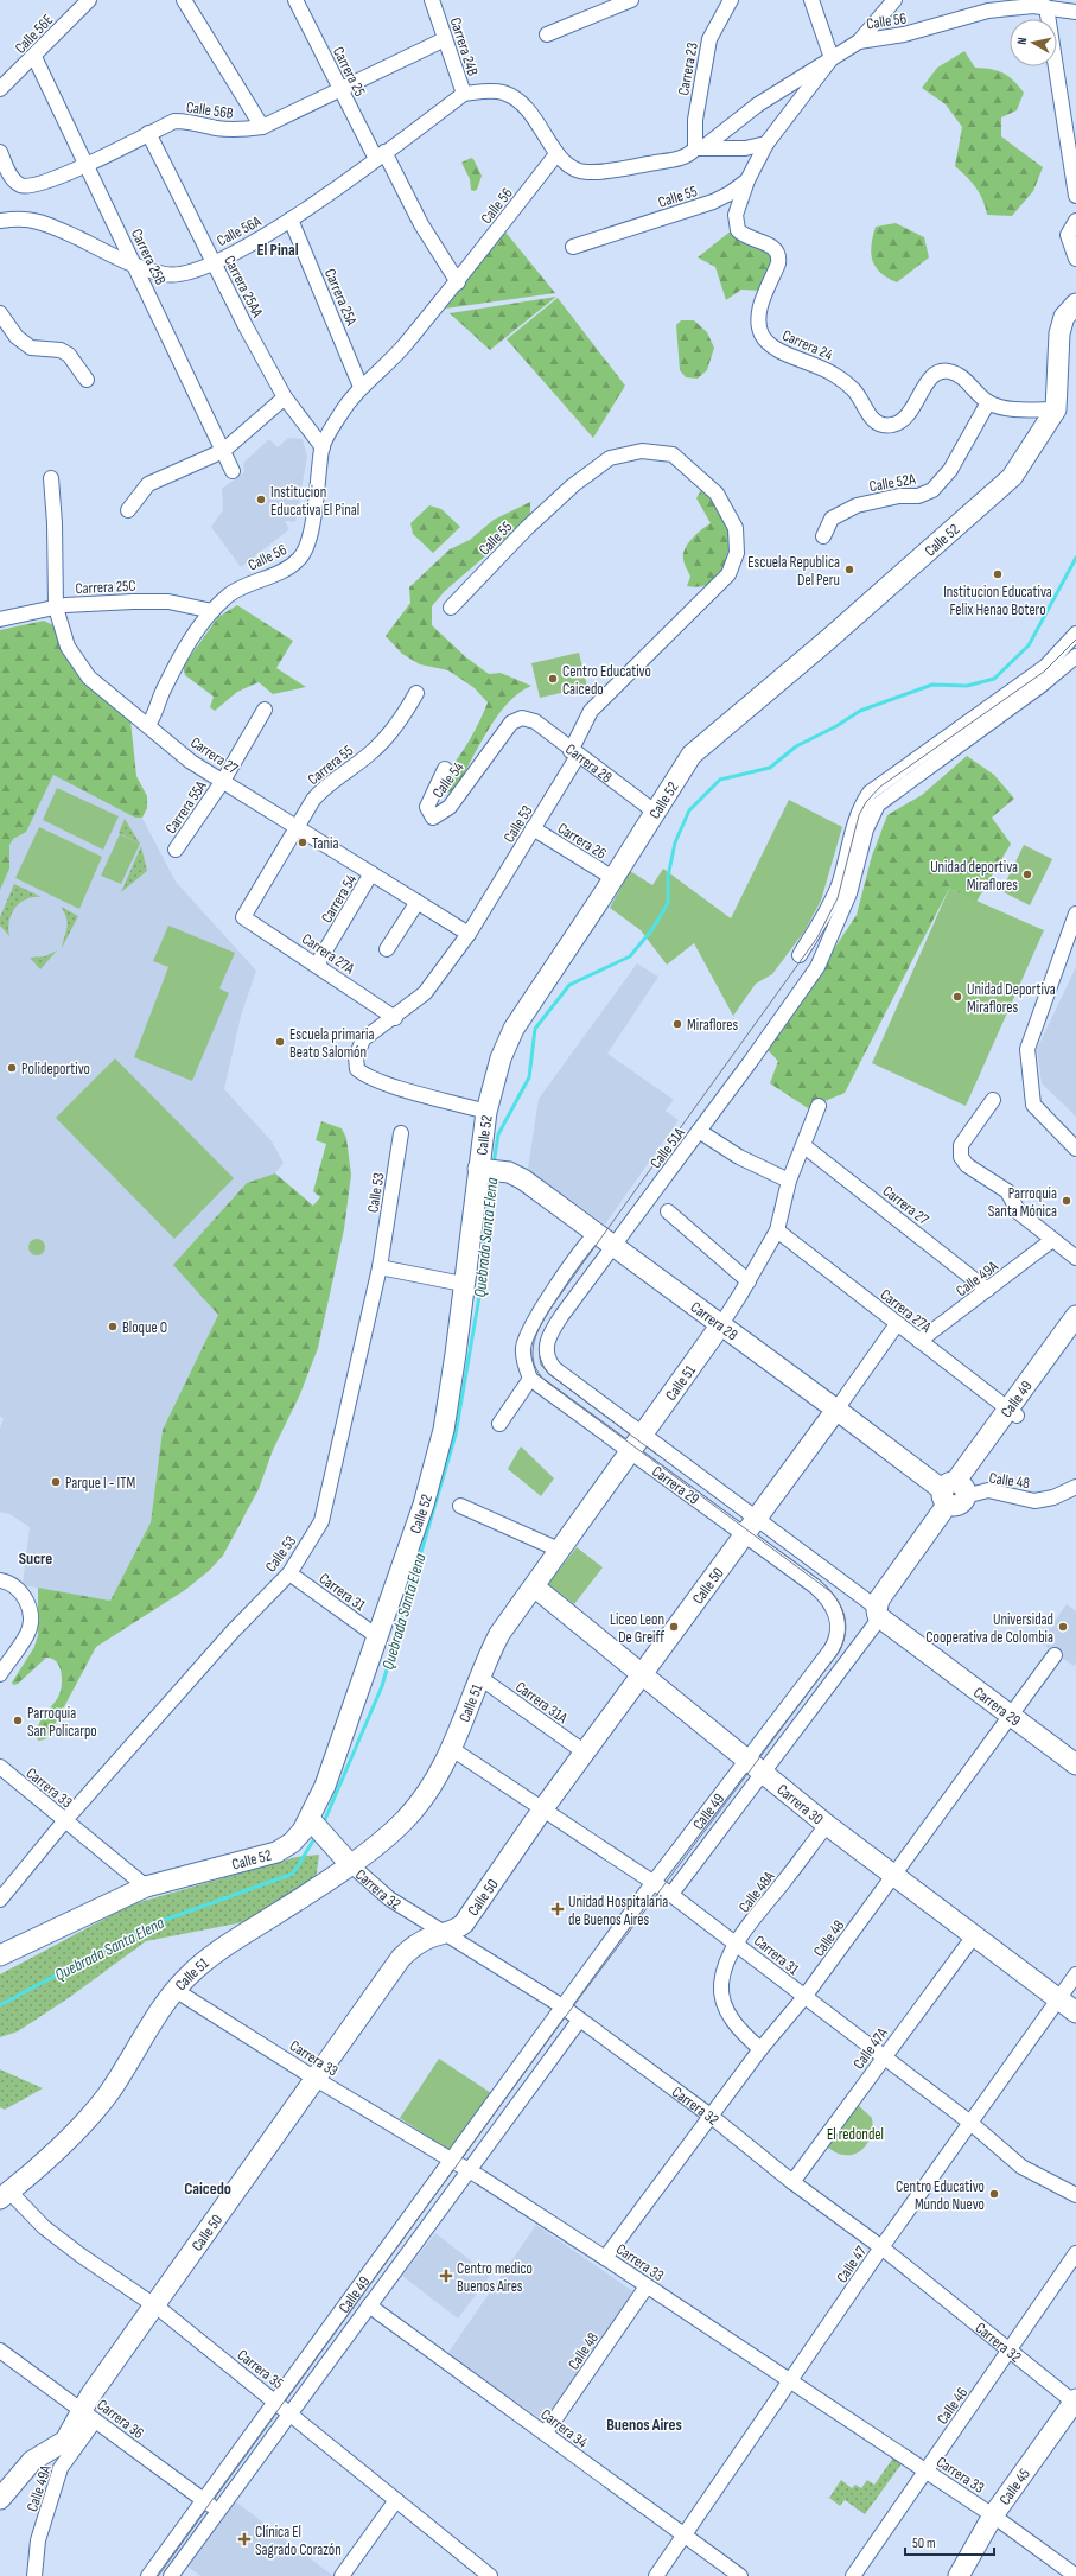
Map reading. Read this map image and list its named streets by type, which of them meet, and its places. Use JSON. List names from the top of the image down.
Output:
{
  "streets": {
    "street": [
      "Calle 56",
      "Calle 56E",
      "Carrera 24B",
      "Carrera 23",
      "Carrera 25",
      "Calle 56B",
      "Calle 55",
      "Calle 56A",
      "Carrera 25B",
      "Carrera 25AA",
      "Carrera 25A",
      "Carrera 24",
      "Calle 52A",
      "Calle 52",
      "Carrera 25C",
      "Carrera 27",
      "Carrera 55",
      "Carrera 28",
      "Calle 54",
      "Carrera 55A",
      "Calle 53",
      "Carrera 26",
      "Carrera 54",
      "Carrera 27A",
      "Calle 51A",
      "Calle 49A",
      "Calle 51",
      "Calle 49",
      "Calle 48",
      "Carrera 29",
      "Calle 50",
      "Carrera 31",
      "Carrera 31A",
      "Carrera 33",
      "Carrera 30",
      "Carrera 32",
      "Calle 48A",
      "Calle 47A",
      "Calle 47",
      "Carrera 35",
      "Calle 46",
      "Carrera 36",
      "Carrera 34",
      "Calle 45"
    ]
  },
  "crossings": [
    ["Calle 56", "Carrera 24B"],
    ["Calle 56", "Carrera 23"],
    ["Calle 56", "Carrera 25"],
    ["Calle 56", "Calle 55"],
    ["Calle 56", "Carrera 25AA"],
    ["Calle 56", "Carrera 25A"],
    ["Calle 56", "Carrera 25C"],
    ["Calle 56", "Carrera 27"],
    ["Calle 56E", "Carrera 25B"],
    ["Carrera 24B", "Calle 56B"],
    ["Carrera 24B", "Calle 56A"],
    ["Carrera 25", "Calle 56B"],
    ["Carrera 25", "Calle 56A"],
    ["Calle 56B", "Carrera 25B"],
    ["Calle 56B", "Carrera 25AA"],
    ["Calle 55", "Carrera 24"],
    ["Calle 55", "Calle 53"],
    ["Calle 56A", "Carrera 25B"],
    ["Calle 56A", "Carrera 25AA"],
    ["Calle 56A", "Carrera 25A"],
    ["Carrera 24", "Calle 52A"],
    ["Calle 52", "Carrera 28"],
    ["Calle 52", "Calle 53"],
    ["Calle 52", "Carrera 26"],
    ["Calle 52", "Carrera 31"],
    ["Calle 52", "Carrera 33"],
    ["Calle 52", "Carrera 32"],
    ["Carrera 25C", "Carrera 27"],
    ["Carrera 27", "Carrera 55"],
    ["Carrera 27", "Carrera 55A"],
    ["Carrera 27", "Calle 53"],
    ["Carrera 27", "Carrera 54"],
    ["Carrera 27", "Calle 49A"],
    ["Carrera 27", "Calle 51"],
    ["Carrera 55", "Carrera 27A"],
    ["Carrera 28", "Calle 54"],
    ["Carrera 28", "Calle 53"],
    ["Carrera 28", "Calle 51A"],
    ["Carrera 28", "Calle 51"],
    ["Carrera 28", "Calle 49"],
    ["Carrera 28", "Calle 48"],
    ["Carrera 28", "Calle 50"],
    ["Calle 53", "Carrera 26"],
    ["Calle 53", "Carrera 27A"],
    ["Calle 53", "Carrera 31"],
    ["Calle 53", "Carrera 33"],
    ["Carrera 54", "Carrera 27A"],
    ["Carrera 27A", "Calle 49A"],
    ["Carrera 27A", "Calle 51"],
    ["Carrera 27A", "Calle 49"],
    ["Carrera 27A", "Calle 50"],
    ["Calle 51A", "Carrera 29"],
    ["Calle 49A", "Calle 50"],
    ["Calle 49A", "Carrera 36"],
    ["Calle 51", "Carrera 29"],
    ["Calle 51", "Carrera 31"],
    ["Calle 51", "Carrera 31A"],
    ["Calle 51", "Carrera 33"],
    ["Calle 51", "Carrera 30"],
    ["Calle 51", "Carrera 32"],
    ["Calle 51", "Carrera 35"],
    ["Calle 49", "Calle 48"],
    ["Calle 49", "Carrera 29"],
    ["Calle 49", "Carrera 31"],
    ["Calle 49", "Carrera 33"],
    ["Calle 49", "Carrera 30"],
    ["Calle 49", "Carrera 35"],
    ["Calle 49", "Carrera 36"],
    ["Calle 49", "Carrera 34"],
    ["Calle 48", "Carrera 29"],
    ["Calle 48", "Carrera 31"],
    ["Calle 48", "Carrera 33"],
    ["Calle 48", "Carrera 30"],
    ["Calle 48", "Carrera 32"],
    ["Calle 48", "Calle 48A"],
    ["Calle 48", "Carrera 34"],
    ["Carrera 29", "Calle 50"],
    ["Calle 50", "Carrera 31"],
    ["Calle 50", "Carrera 31A"],
    ["Calle 50", "Carrera 33"],
    ["Calle 50", "Carrera 30"],
    ["Calle 50", "Carrera 32"],
    ["Calle 50", "Carrera 35"],
    ["Calle 50", "Carrera 36"],
    ["Carrera 31", "Calle 48A"],
    ["Carrera 31", "Calle 47A"],
    ["Carrera 31", "Calle 47"],
    ["Carrera 33", "Calle 47"],
    ["Carrera 33", "Calle 46"],
    ["Carrera 33", "Calle 45"],
    ["Carrera 30", "Calle 48A"],
    ["Carrera 30", "Calle 47A"],
    ["Carrera 30", "Calle 47"],
    ["Carrera 32", "Calle 47A"],
    ["Carrera 32", "Calle 47"],
    ["Carrera 32", "Calle 46"],
    ["Carrera 32", "Calle 45"],
    ["Calle 47", "Carrera 34"]
  ],
  "districts": [
    "El Pinal",
    "Sucre",
    "Caicedo",
    "Buenos Aires"
  ],
  "water": ["Quebrada Santa Elena"],
  "parks": ["El redondel"],
  "places": {
    "other": [
      "Institucion Educativa El Pinal",
      "Escuela Republica Del Peru",
      "Institucion Educativa Felix Henao Botero",
      "Centro Educativo Caicedo",
      "Tania",
      "Unidad deportiva Miraflores",
      "Unidad Deportiva Miraflores",
      "Miraflores",
      "Escuela primaria Beato Salomón",
      "Polideportivo",
      "Parroquia Santa Mónica",
      "Bloque O",
      "Parque I - ITM",
      "Liceo Leon De Greiff",
      "Universidad Cooperativa de Colombia",
      "Parroquia San Policarpo",
      "Centro Educativo Mundo Nuevo"
    ],
    "health": ["Unidad Hospitalaria de Buenos Aires", "Centro medico Buenos Aires", "Clínica El Sagrado Corazón"]
  },
  "scale_bar": "50 m",
  "north": "left"
}
